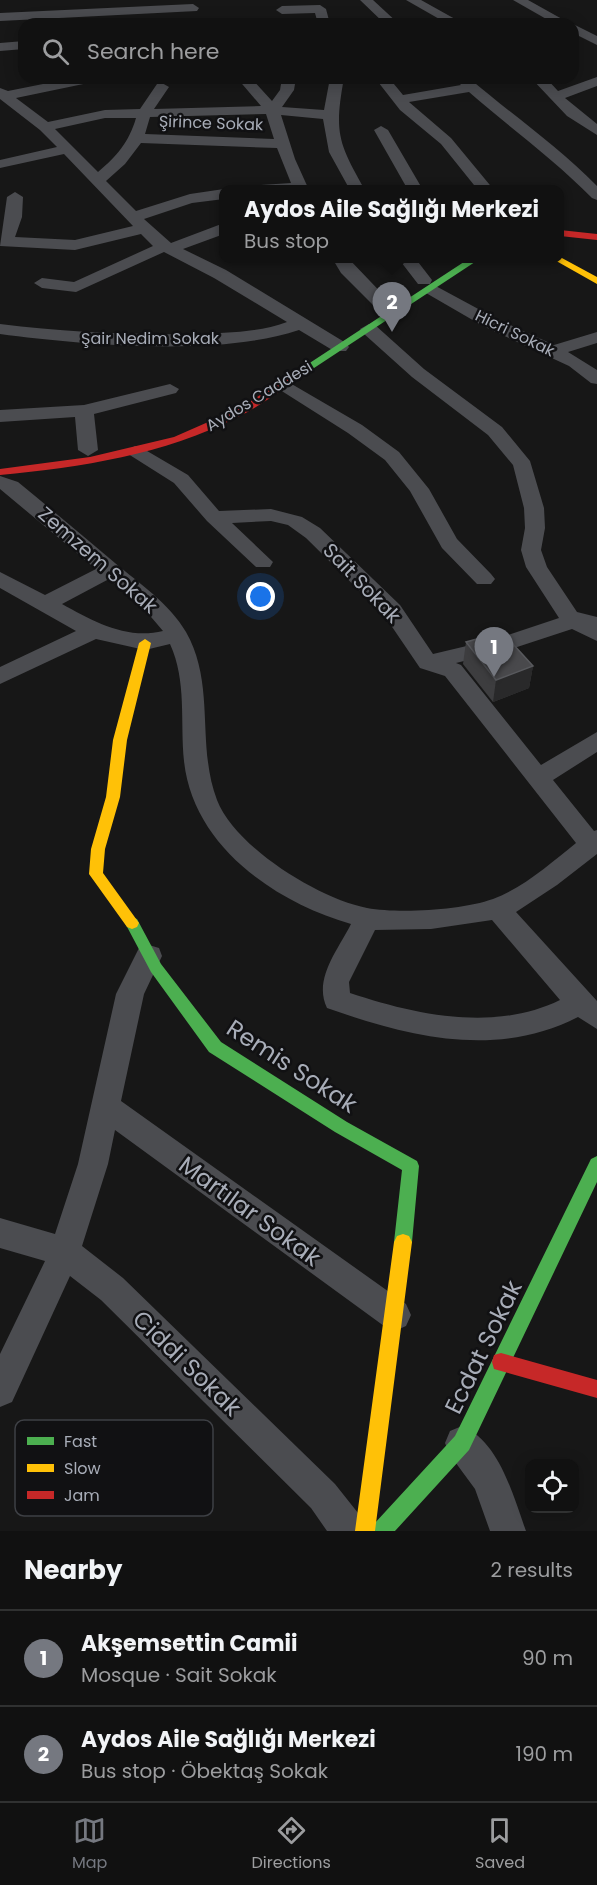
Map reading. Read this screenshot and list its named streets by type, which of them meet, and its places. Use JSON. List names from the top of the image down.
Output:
{
  "streets": {
    "main road": ["Aydos Caddesi", "Remis Sokak", "Ecdat Sokak"],
    "street": [
      "Şirince Sokak",
      "Hicri Sokak",
      "Şair Nedim Sokak",
      "Zemzem Sokak",
      "Sait Sokak",
      "Martılar Sokak",
      "Ciddi Sokak"
    ]
  },
  "crossings": [
    ["Hicri Sokak", "Aydos Caddesi"],
    ["Remis Sokak", "Martılar Sokak"]
  ],
  "legend": ["Fast", "Slow", "Jam"],
  "page": {
    "search": "Search here",
    "popup": ["Aydos Aile Sağlığı Merkezi", "Bus stop"],
    "pins": ["2", "1"],
    "heading": ["Nearby", "2 results"],
    "list": [
      {
        "mark": "1",
        "name": "Akşemsettin Camii",
        "note": "Mosque · Sait Sokak",
        "value": "90 m"
      },
      {
        "mark": "2",
        "name": "Aydos Aile Sağlığı Merkezi",
        "note": "Bus stop · Öbektaş Sokak",
        "value": "190 m"
      }
    ],
    "nav": ["Map", "Directions", "Saved"]
  }
}
